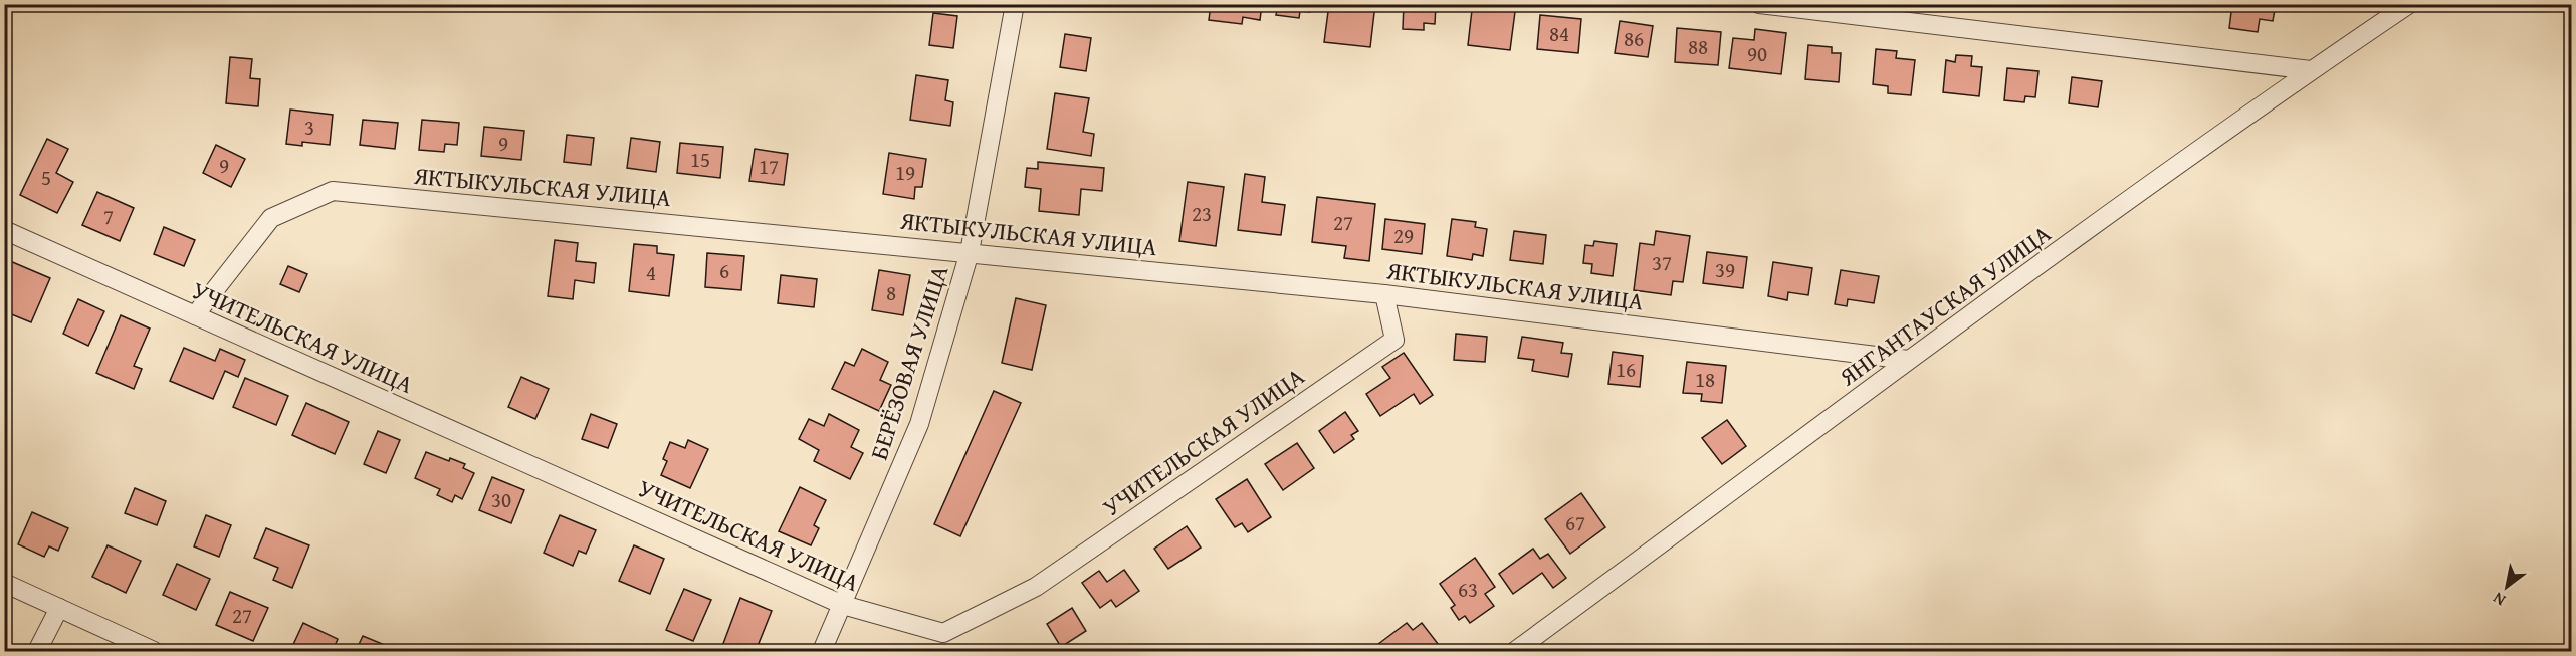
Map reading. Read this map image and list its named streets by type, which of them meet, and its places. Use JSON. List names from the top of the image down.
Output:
{
  "streets": {
    "street": [
      "ЯКТЫКУЛЬСКАЯ УЛИЦА",
      "ЯНГАНТАУСКАЯ УЛИЦА",
      "УЧИТЕЛЬСКАЯ УЛИЦА",
      "БЕРЁЗОВАЯ УЛИЦА"
    ]
  },
  "crossings": [
    ["ЯКТЫКУЛЬСКАЯ УЛИЦА", "ЯНГАНТАУСКАЯ УЛИЦА"],
    ["ЯКТЫКУЛЬСКАЯ УЛИЦА", "УЧИТЕЛЬСКАЯ УЛИЦА"],
    ["ЯКТЫКУЛЬСКАЯ УЛИЦА", "БЕРЁЗОВАЯ УЛИЦА"],
    ["УЧИТЕЛЬСКАЯ УЛИЦА", "БЕРЁЗОВАЯ УЛИЦА"]
  ],
  "house_numbers": [
    "84",
    "86",
    "88",
    "90",
    "3",
    "9",
    "15",
    "9",
    "17",
    "19",
    "5",
    "23",
    "7",
    "27",
    "29",
    "37",
    "39",
    "6",
    "4",
    "8",
    "16",
    "18",
    "30",
    "67",
    "63",
    "27"
  ],
  "north": "bottom left"
}
